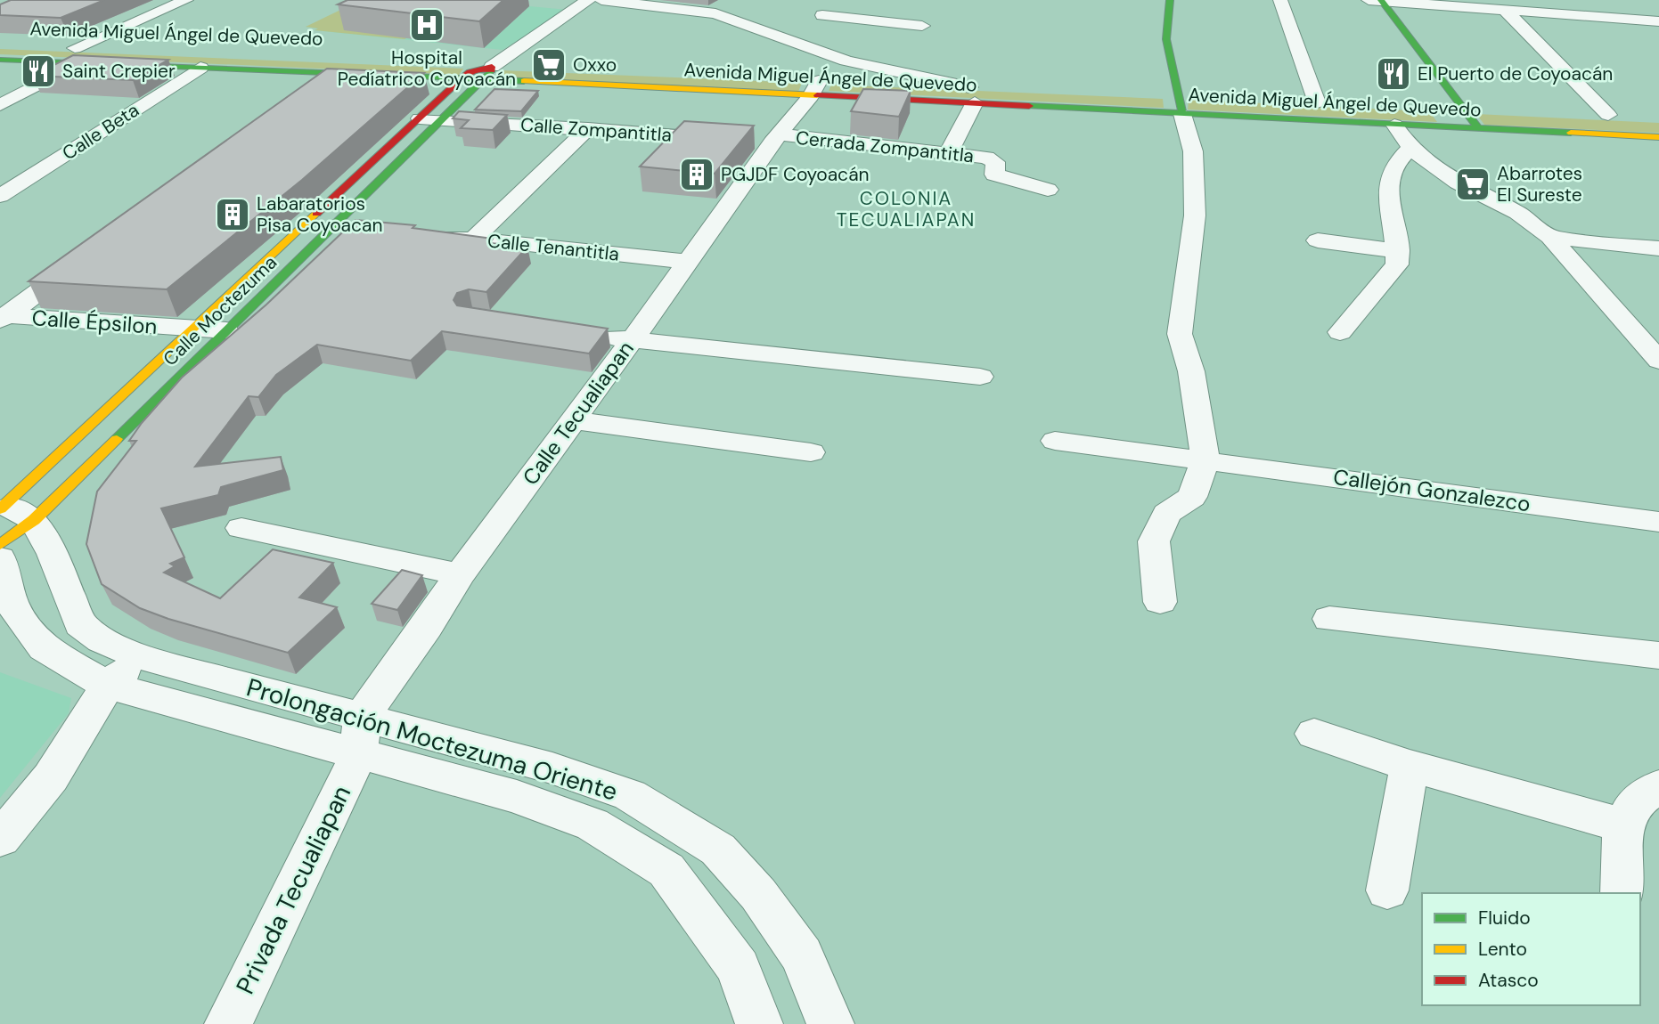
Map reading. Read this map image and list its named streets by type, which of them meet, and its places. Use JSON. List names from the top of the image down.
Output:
{
  "streets": {
    "main road": ["Avenida Miguel Ángel de Quevedo", "Calle Moctezuma"],
    "street": [
      "Calle Zompantitla",
      "Calle Beta",
      "Cerrada Zompantitla",
      "Calle Tenantitla",
      "Calle Épsilon",
      "Calle Tecualiapan",
      "Callejón Gonzalezco",
      "Prolongación Moctezuma Oriente",
      "Privada Tecualiapan"
    ]
  },
  "crossings": [
    ["Avenida Miguel Ángel de Quevedo", "Calle Beta"],
    ["Avenida Miguel Ángel de Quevedo", "Calle Moctezuma"],
    ["Avenida Miguel Ángel de Quevedo", "Calle Tecualiapan"],
    ["Calle Zompantitla", "Cerrada Zompantitla"],
    ["Calle Zompantitla", "Calle Moctezuma"],
    ["Calle Zompantitla", "Calle Tecualiapan"],
    ["Cerrada Zompantitla", "Calle Tecualiapan"],
    ["Calle Tenantitla", "Calle Tecualiapan"],
    ["Calle Moctezuma", "Calle Épsilon"],
    ["Calle Moctezuma", "Prolongación Moctezuma Oriente"],
    ["Calle Tecualiapan", "Prolongación Moctezuma Oriente"],
    ["Calle Tecualiapan", "Privada Tecualiapan"],
    ["Prolongación Moctezuma Oriente", "Privada Tecualiapan"]
  ],
  "districts": ["COLONIA TECUALIAPAN"],
  "places": {
    "hospital": ["Hospital Pedíatrico Coyoacán"],
    "supermarket": ["Oxxo", "Abarrotes El Sureste"],
    "restaurant": ["Saint Crepier", "El Puerto de Coyoacán"],
    "building": ["PGJDF Coyoacán", "Labaratorios Pisa Coyoacan"]
  },
  "legend": ["Fluido", "Lento", "Atasco"]
}
